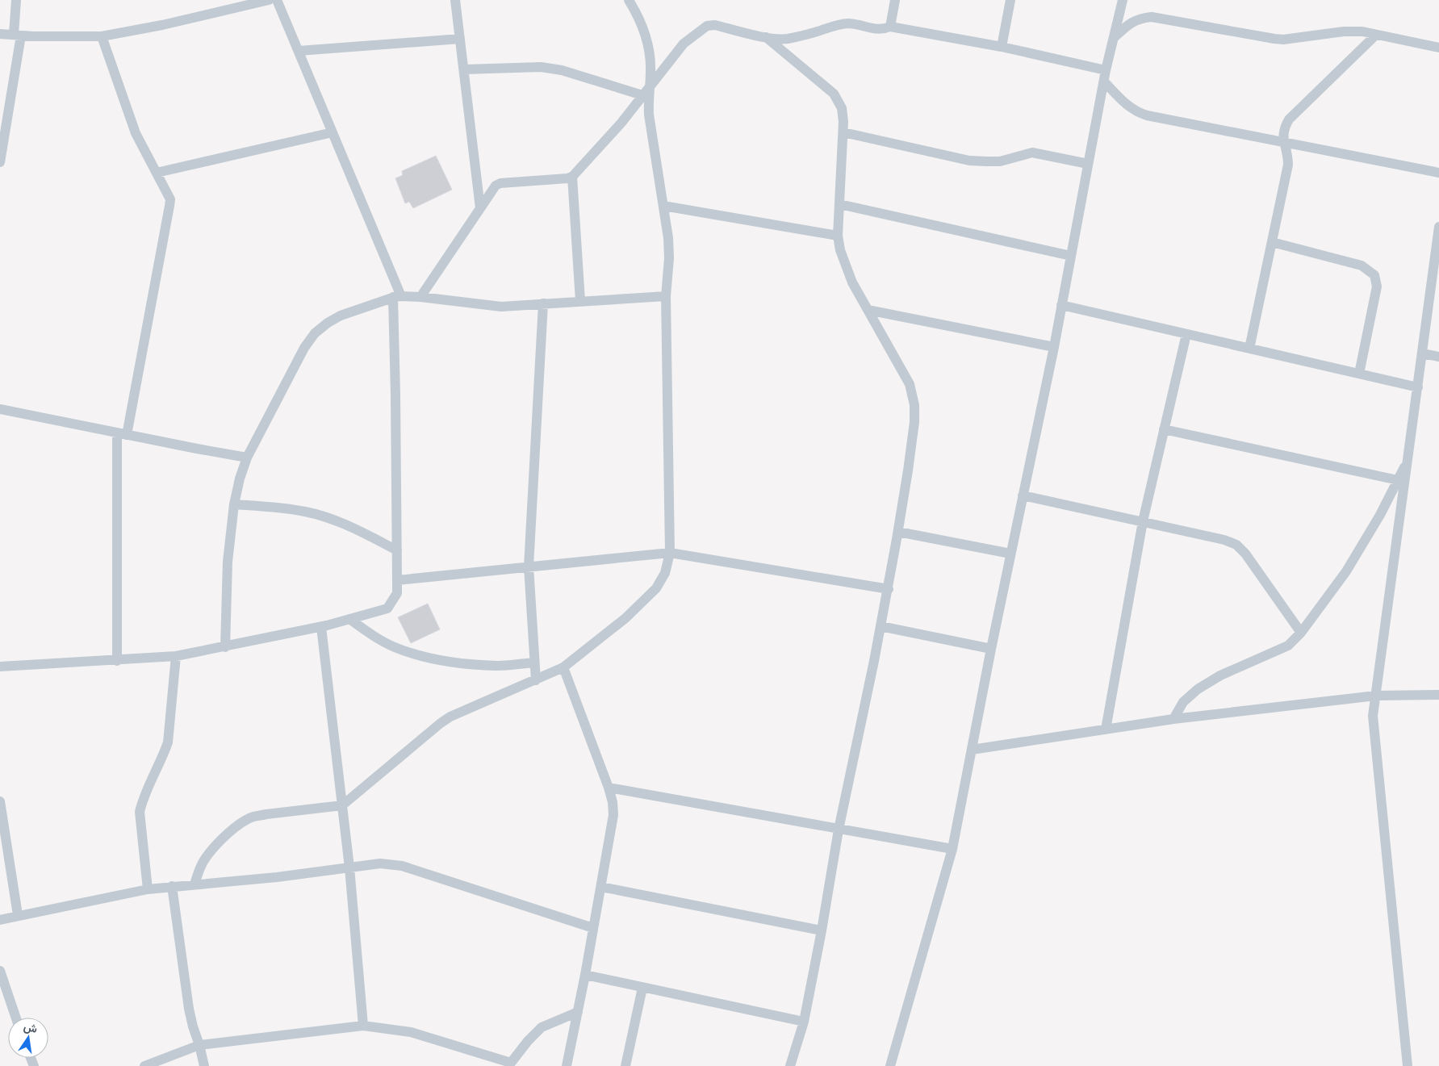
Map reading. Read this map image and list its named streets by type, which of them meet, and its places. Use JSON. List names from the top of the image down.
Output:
{
  "north": "top"
}
